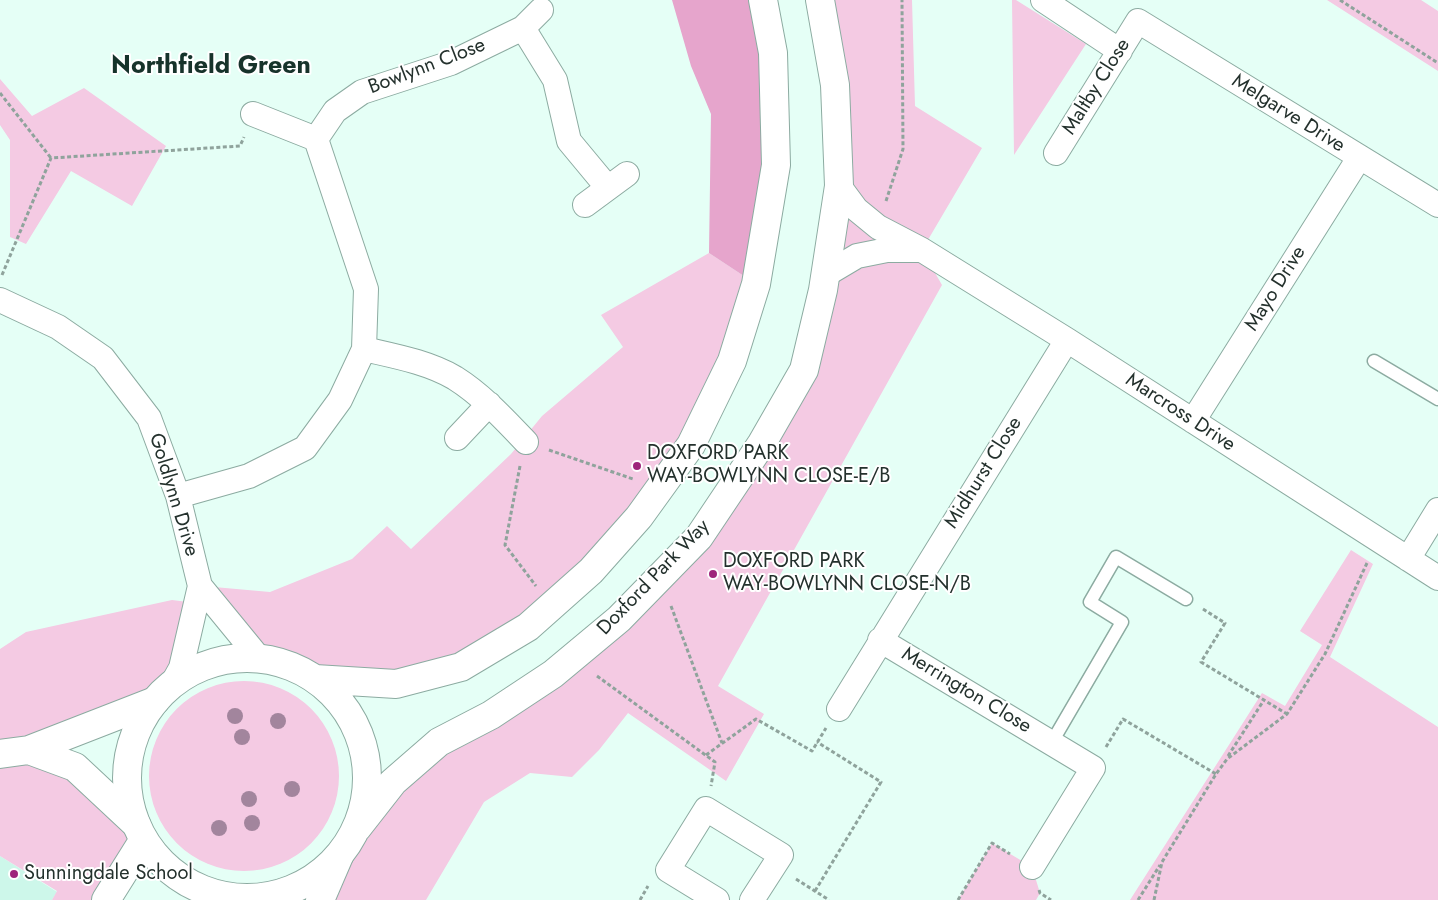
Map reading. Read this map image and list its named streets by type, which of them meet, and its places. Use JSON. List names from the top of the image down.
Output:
{
  "streets": {
    "main road": ["Doxford Park Way"],
    "street": [
      "Bowlynn Close",
      "Maltby Close",
      "Melgarve Drive",
      "Mayo Drive",
      "Marcross Drive",
      "Midhurst Close",
      "Goldlynn Drive",
      "Merrington Close"
    ]
  },
  "crossings": [
    ["Maltby Close", "Melgarve Drive"],
    ["Melgarve Drive", "Mayo Drive"],
    ["Mayo Drive", "Marcross Drive"],
    ["Marcross Drive", "Midhurst Close"],
    ["Marcross Drive", "Doxford Park Way"],
    ["Midhurst Close", "Merrington Close"]
  ],
  "districts": ["Northfield Green"],
  "places": ["DOXFORD PARK WAY-BOWLYNN CLOSE-E/B", "DOXFORD PARK WAY-BOWLYNN CLOSE-N/B", "Sunningdale School"]
}
